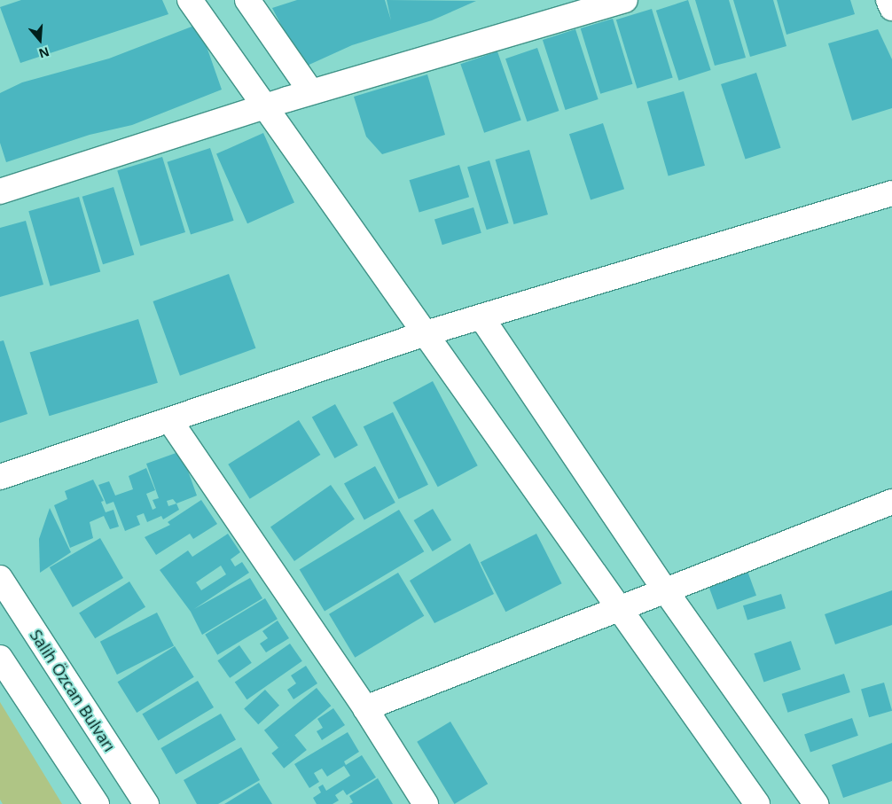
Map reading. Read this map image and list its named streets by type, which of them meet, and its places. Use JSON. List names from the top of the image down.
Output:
{
  "streets": {
    "street": ["Salih Özcan Bulvarı"]
  },
  "north": "bottom"
}
